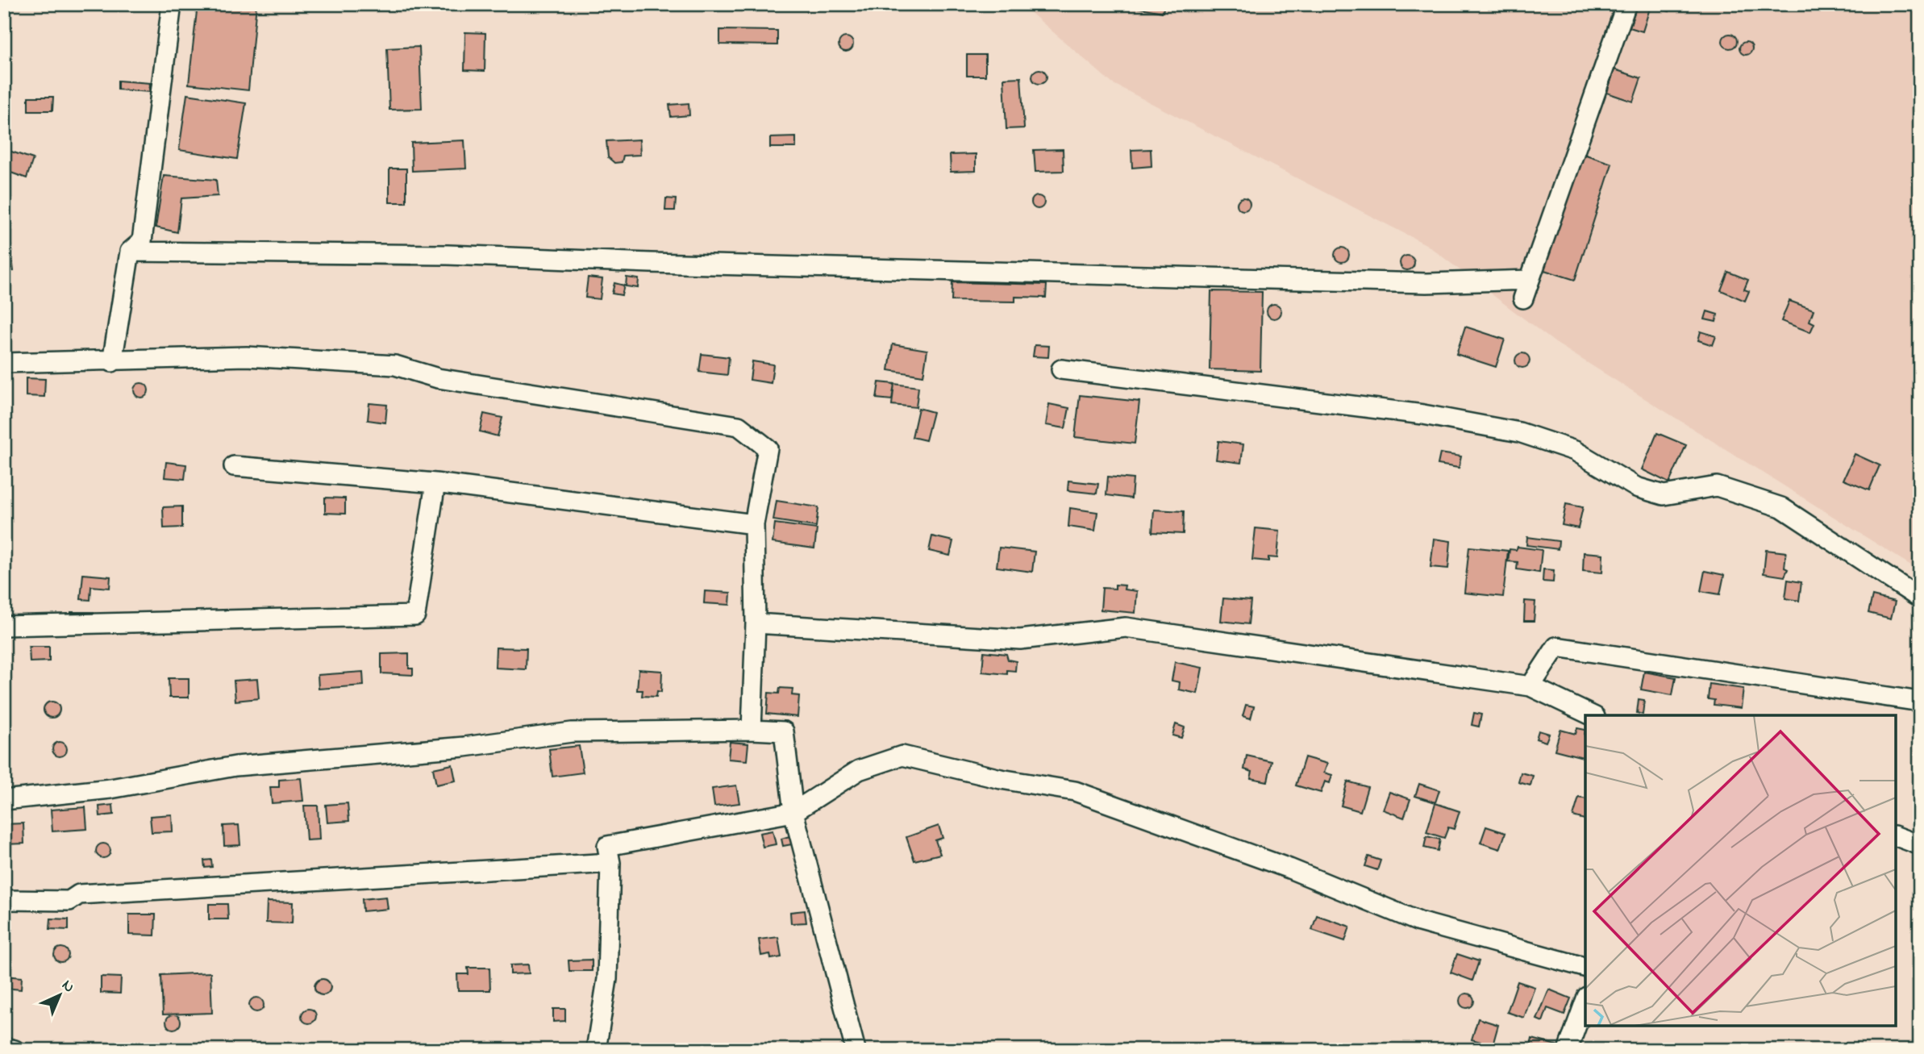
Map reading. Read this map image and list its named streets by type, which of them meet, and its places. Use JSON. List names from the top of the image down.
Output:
{
  "north": "top right"
}
